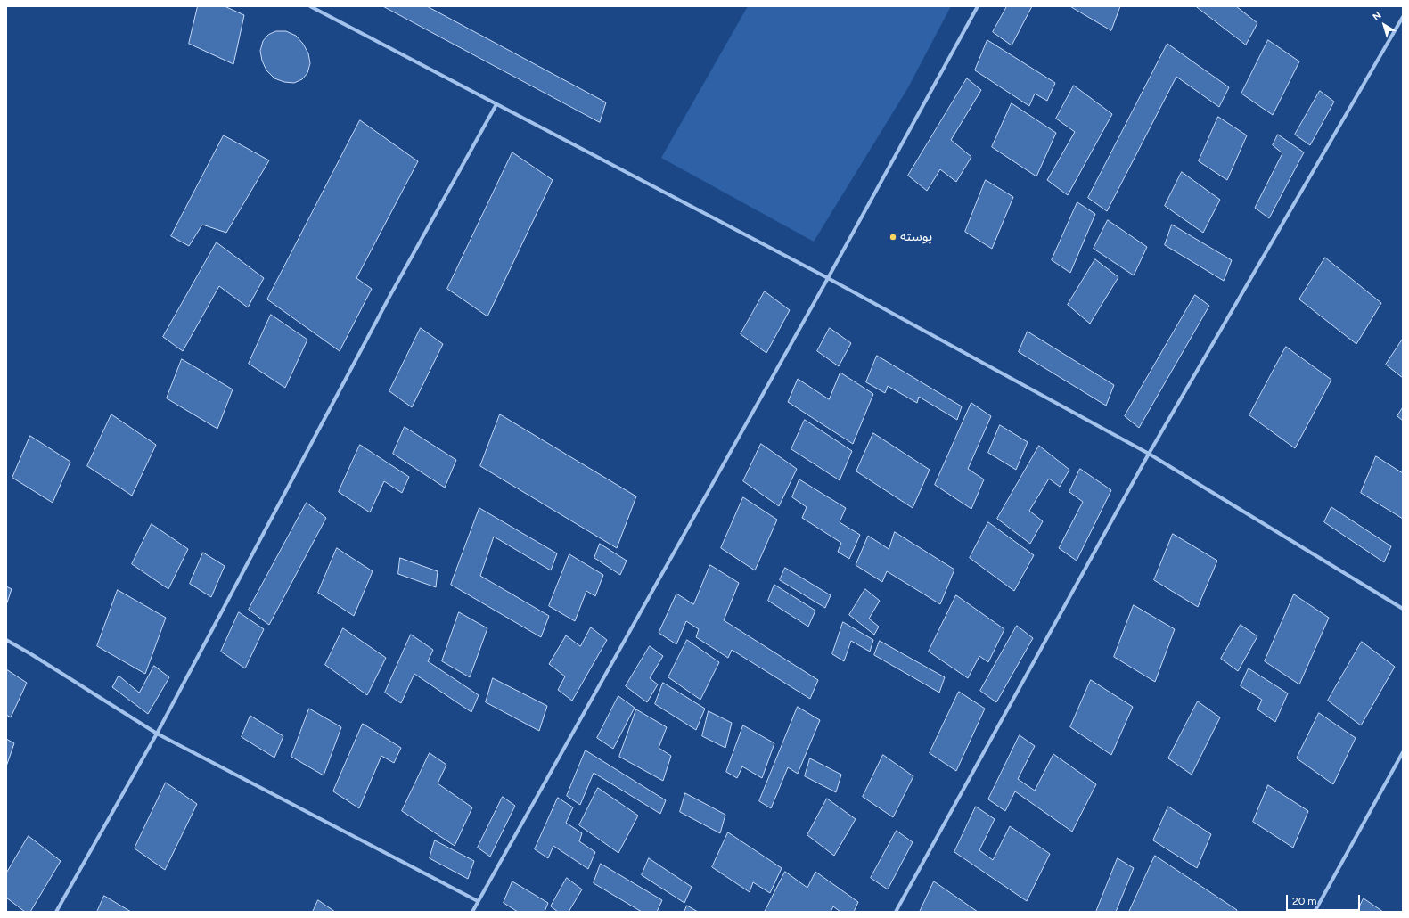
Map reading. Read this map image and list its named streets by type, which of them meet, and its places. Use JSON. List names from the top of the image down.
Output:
{
  "places": ["پوسته"],
  "scale_bar": "20 m",
  "north": "top left"
}
